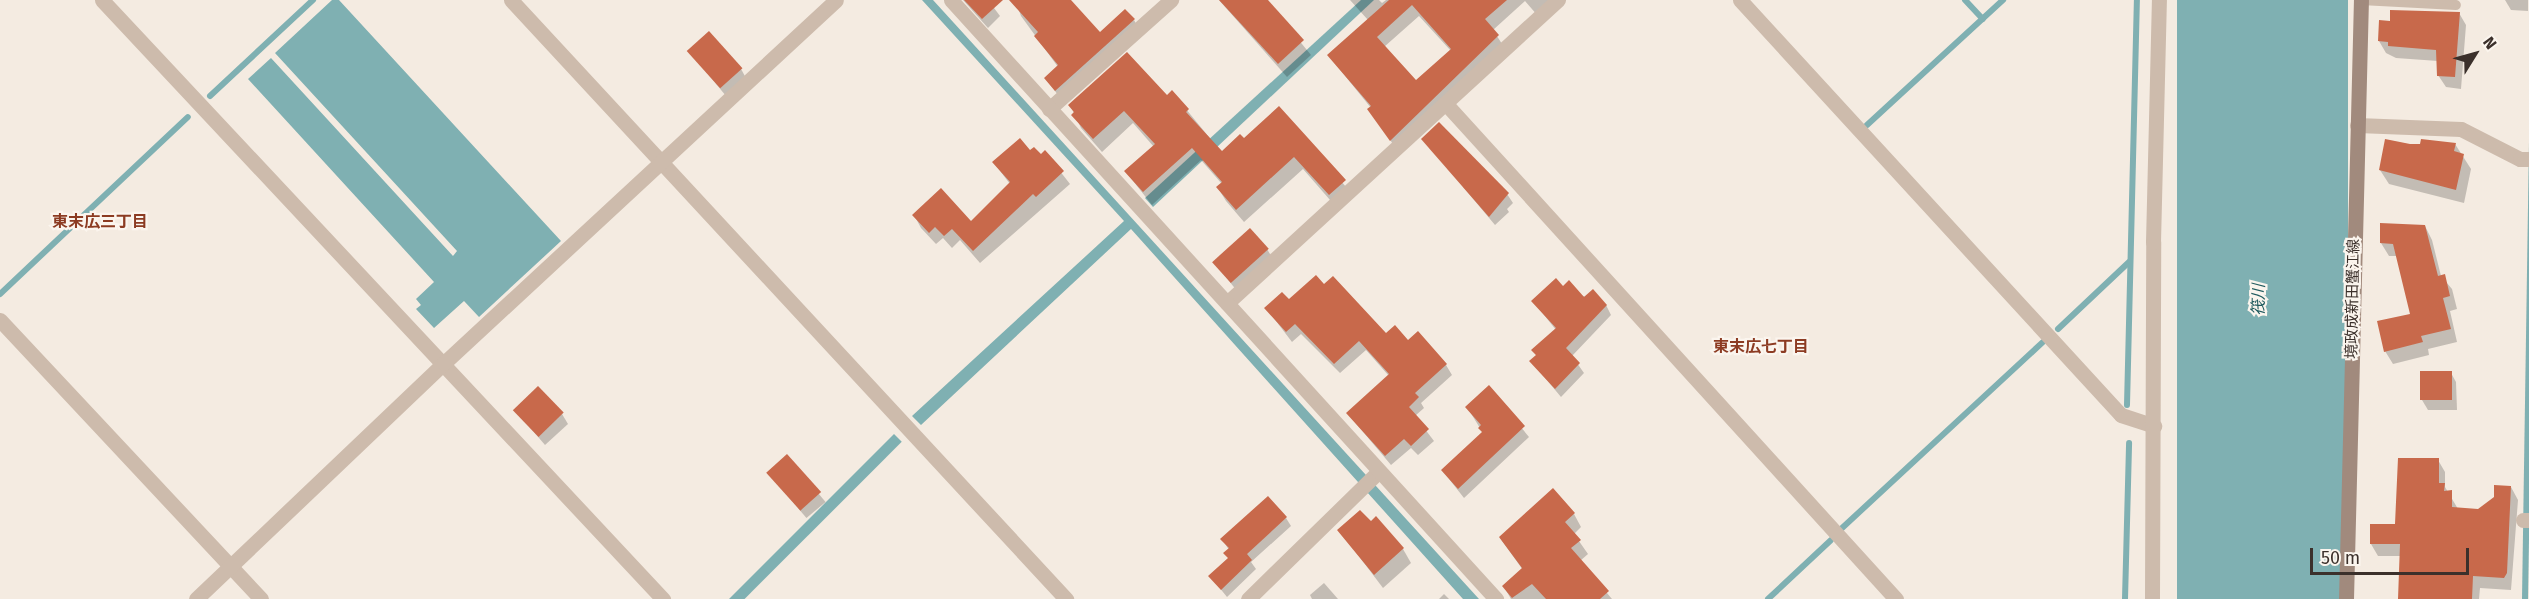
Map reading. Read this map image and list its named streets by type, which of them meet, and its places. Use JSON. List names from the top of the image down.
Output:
{
  "streets": {
    "main road": ["境政成新田蟹江線"]
  },
  "districts": ["東末広三丁目", "東末広七丁目"],
  "water": ["筏川"],
  "scale_bar": "50 m",
  "north": "top right"
}
